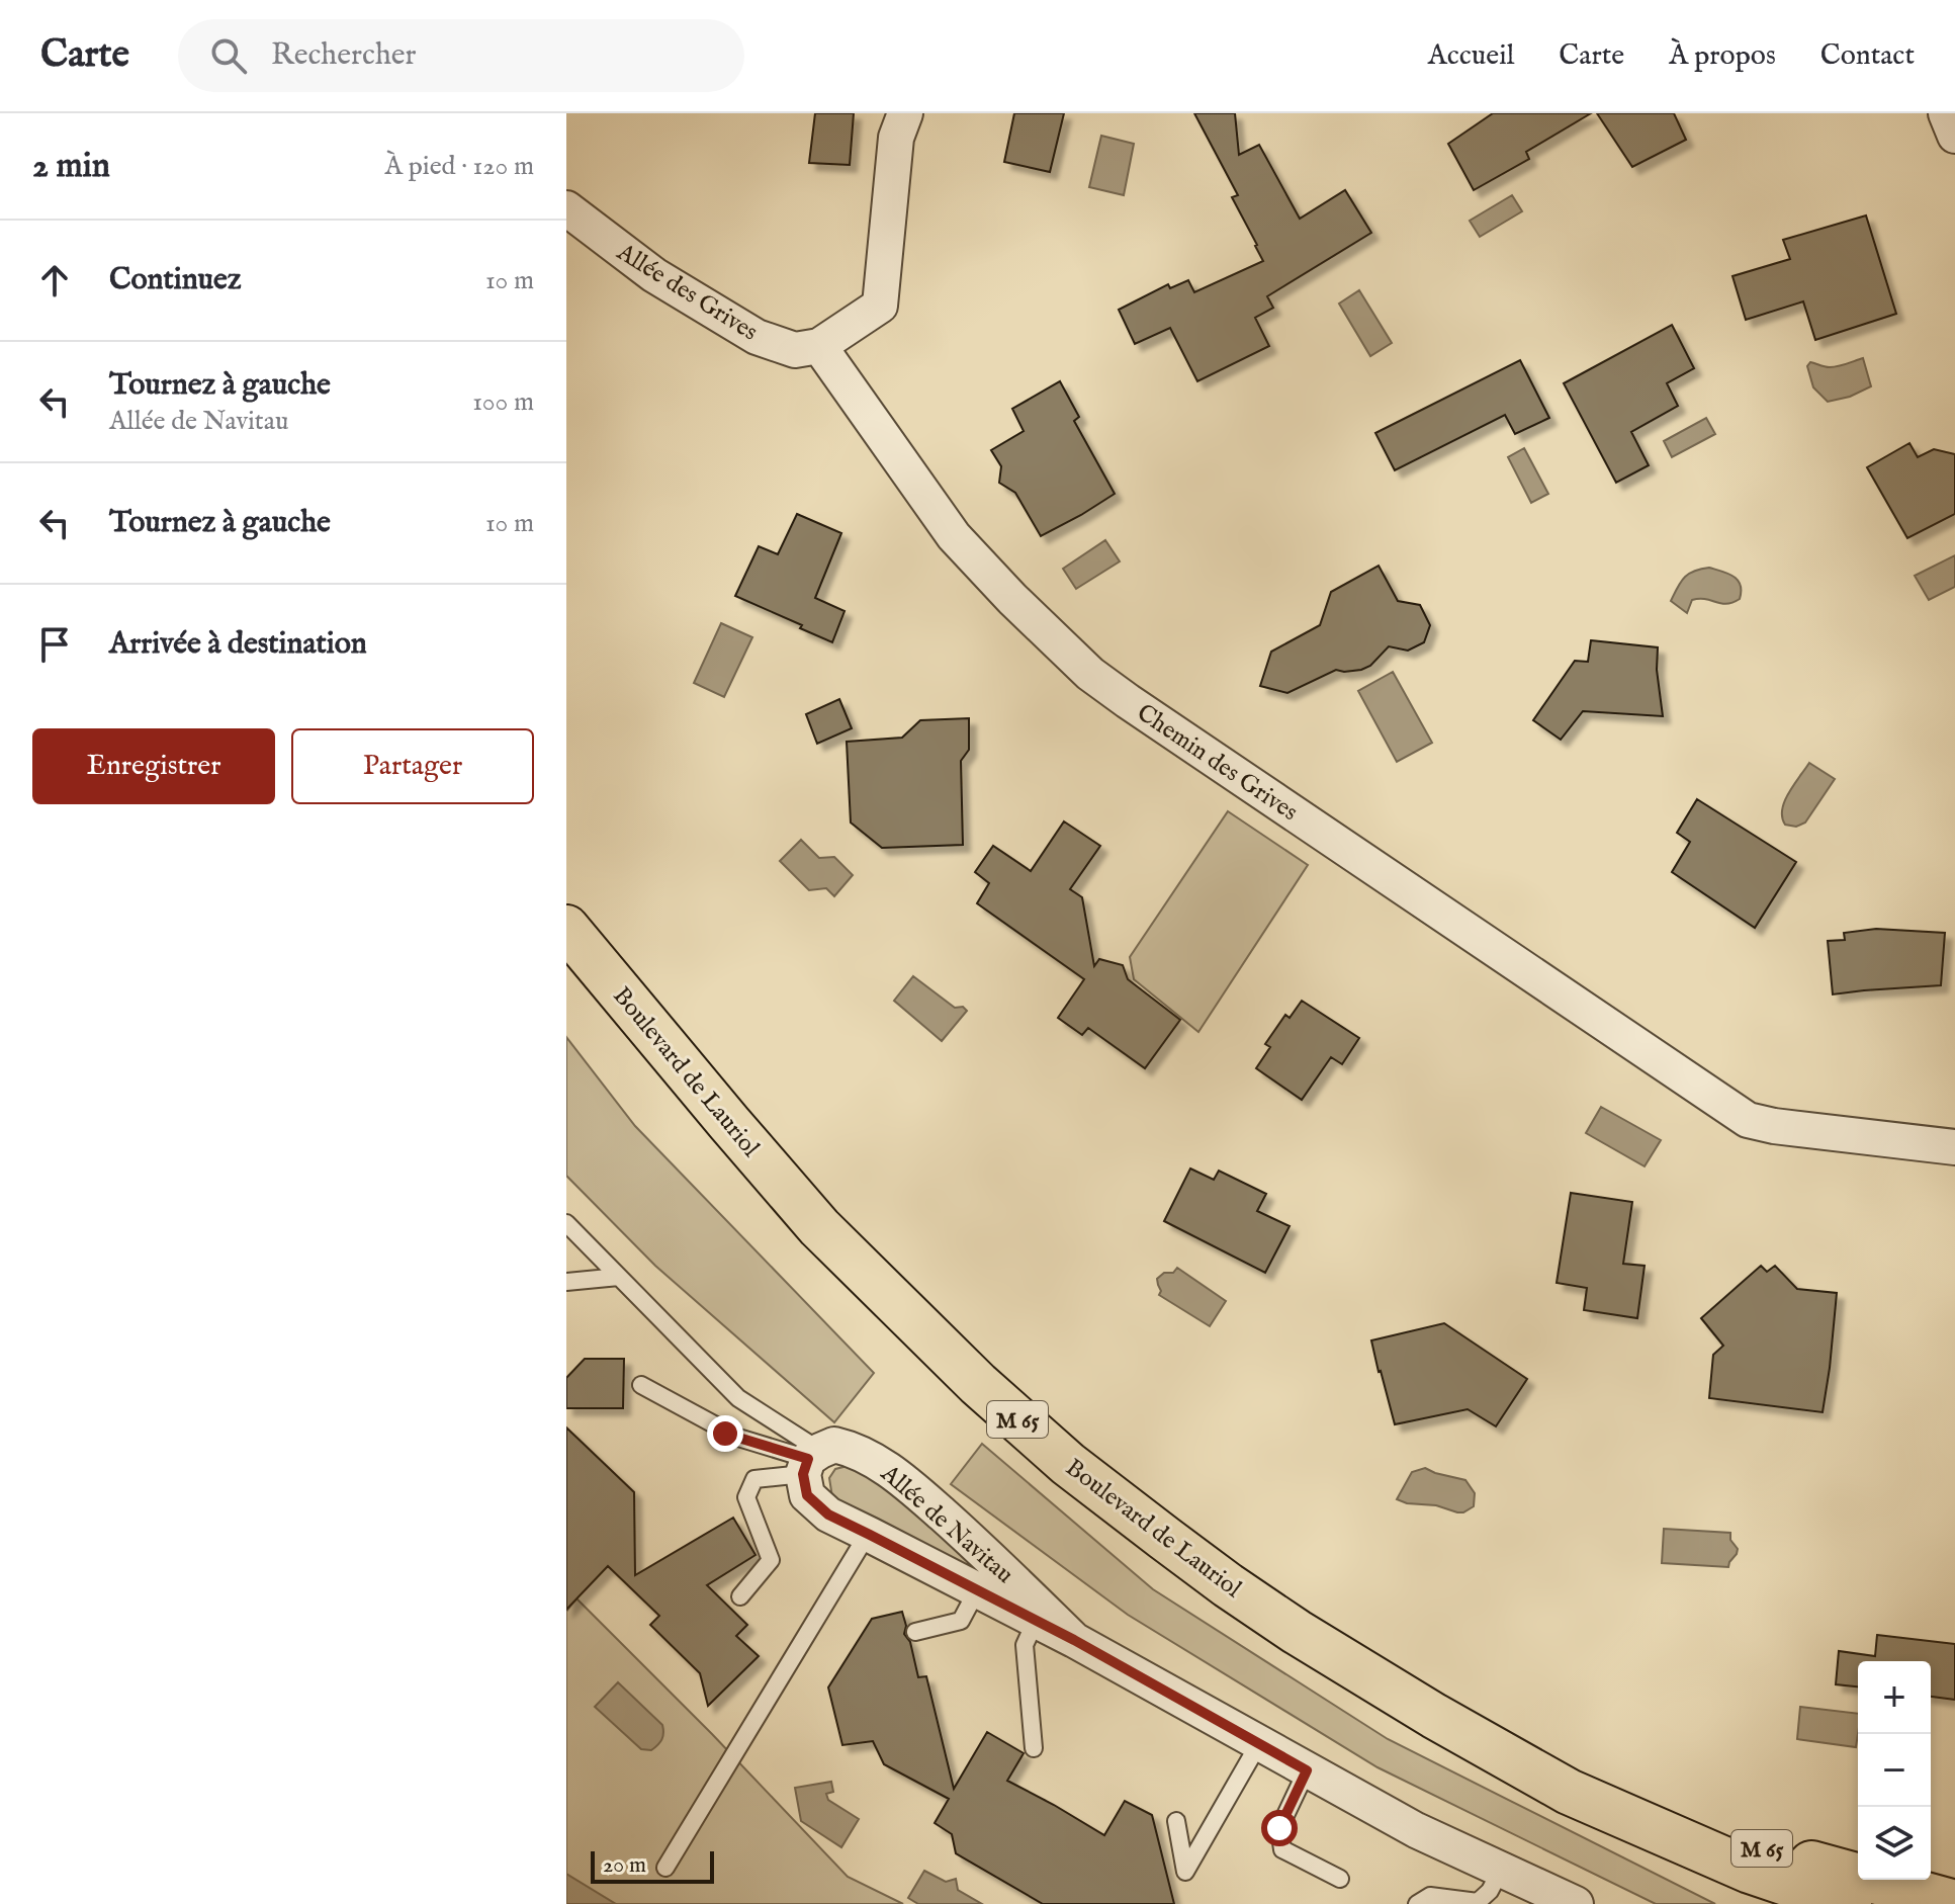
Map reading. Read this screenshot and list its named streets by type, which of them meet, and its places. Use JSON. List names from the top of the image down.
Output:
{
  "streets": {
    "main road": ["Boulevard de Lauriol", "M 65"],
    "street": ["Allée des Grives", "Chemin des Grives", "Allée de Navitau"]
  },
  "crossings": [
    ["Allée des Grives", "Chemin des Grives"],
    ["Boulevard de Lauriol", "M 65"]
  ],
  "scale_bar": "20 m",
  "page": {
    "header": "Carte",
    "search": "Rechercher",
    "nav": [
      "Accueil",
      "Carte",
      "À propos",
      "Contact"
    ],
    "heading": ["2 min", "À pied · 120 m"],
    "list": [
      ["Continuez", "10 m"],
      ["Tournez à gauche", "Allée de Navitau", "100 m"],
      ["Tournez à gauche", "10 m"],
      "Arrivée à destination"
    ],
    "buttons": ["Enregistrer", "Partager"],
    "map_buttons": ["+", "−"],
    "scale": "20 m"
  }
}
